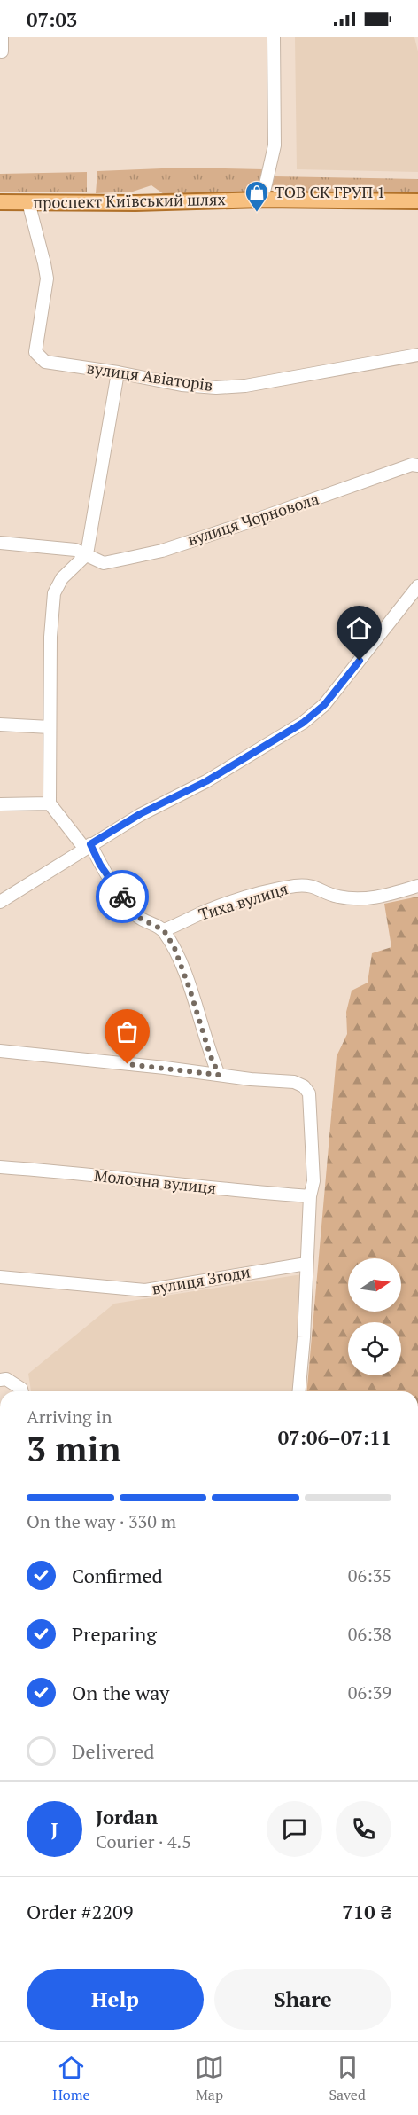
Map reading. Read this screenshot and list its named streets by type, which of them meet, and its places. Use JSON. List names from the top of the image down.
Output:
{
  "streets": {
    "main road": ["проспект Київський шлях"],
    "street": [
      "вулиця Авіаторів",
      "вулиця Чорновола",
      "Тиха вулиця",
      "Молочна вулиця",
      "вулиця Згоди"
    ]
  },
  "crossings": [
    ["проспект Київський шлях", "вулиця Авіаторів"]
  ],
  "places": {
    "shop": ["ТОВ СК ГРУП 1"]
  },
  "north": "right",
  "page": {
    "status": "07:03",
    "heading": ["3 min", "Arriving in", "07:06–07:11"],
    "panel": [
      "Jordan",
      "Courier · 4.5",
      "Order #2209",
      "710 ₴"
    ],
    "bar": "On the way · 330 m",
    "list": [
      ["Confirmed", "06:35"],
      ["Preparing", "06:38"],
      ["On the way", "06:39"],
      "Delivered"
    ],
    "round": "J",
    "buttons": ["Help", "Share"],
    "tabs": ["Home", "Map", "Saved"]
  }
}
